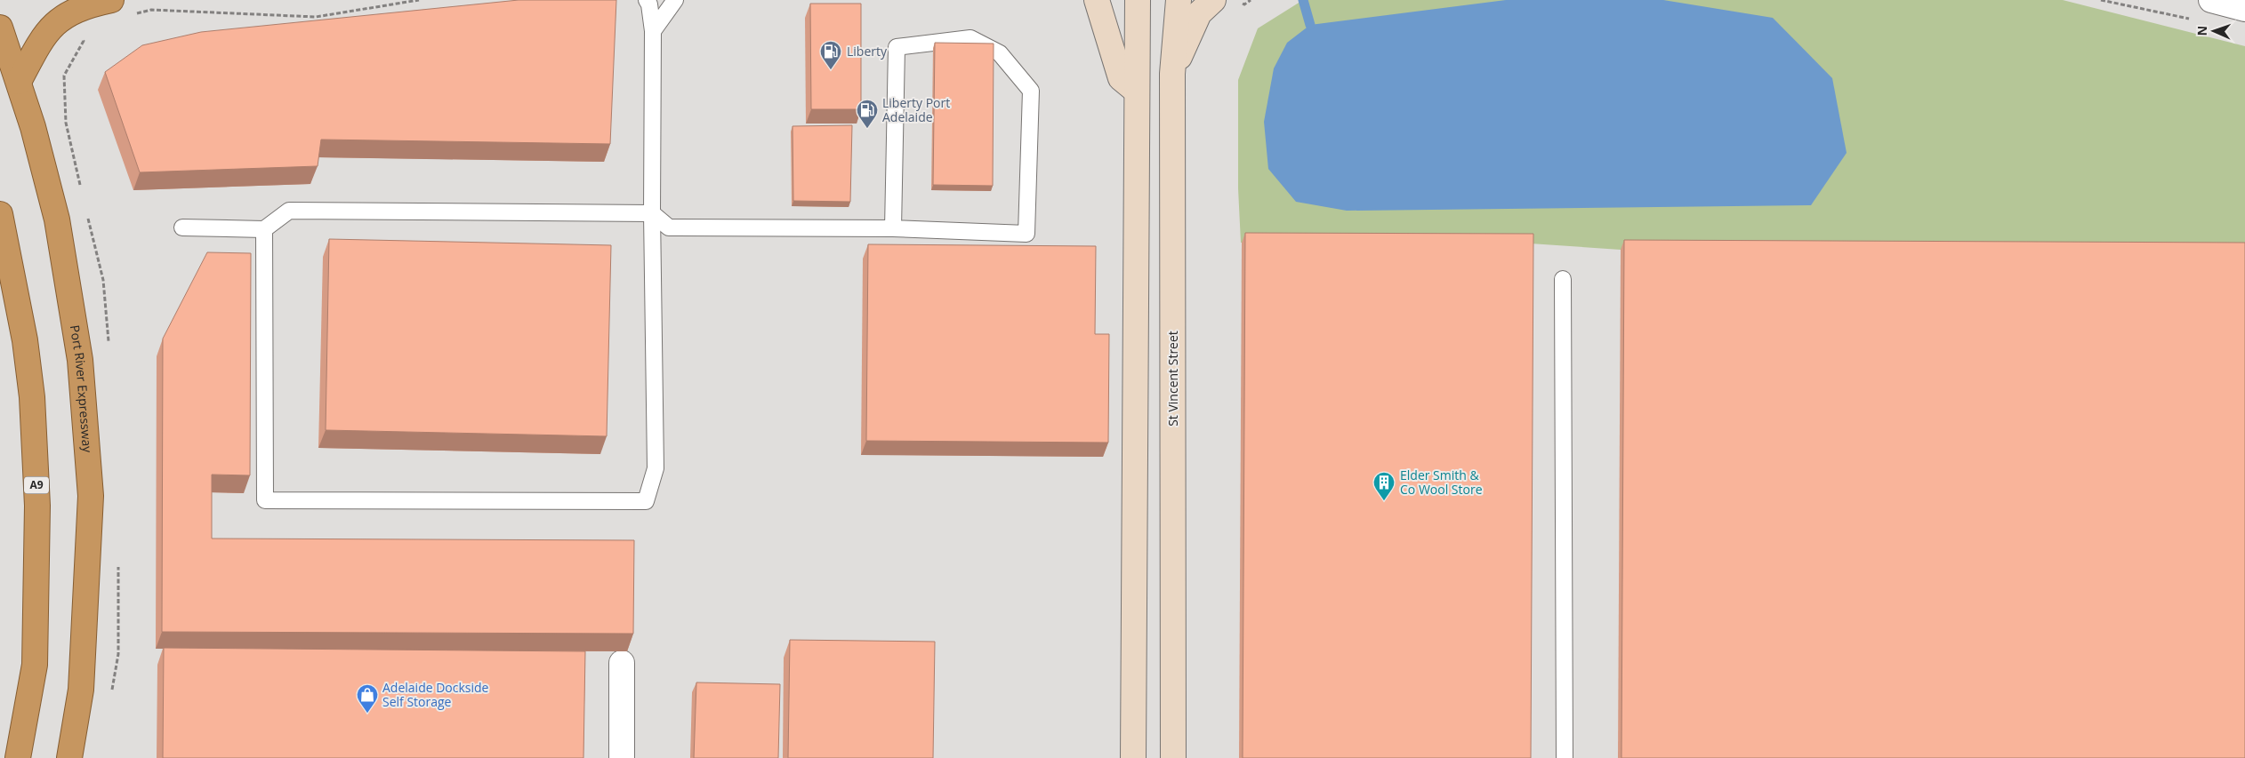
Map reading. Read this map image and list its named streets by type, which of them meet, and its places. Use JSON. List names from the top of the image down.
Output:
{
  "streets": {
    "highway": ["Port River Expressway", "A9"],
    "main road": ["St Vincent Street"]
  },
  "places": {
    "fuel station": ["Liberty", "Liberty Port Adelaide"],
    "building": ["Elder Smith & Co Wool Store"],
    "shop": ["Adelaide Dockside Self Storage"]
  },
  "north": "left"
}
